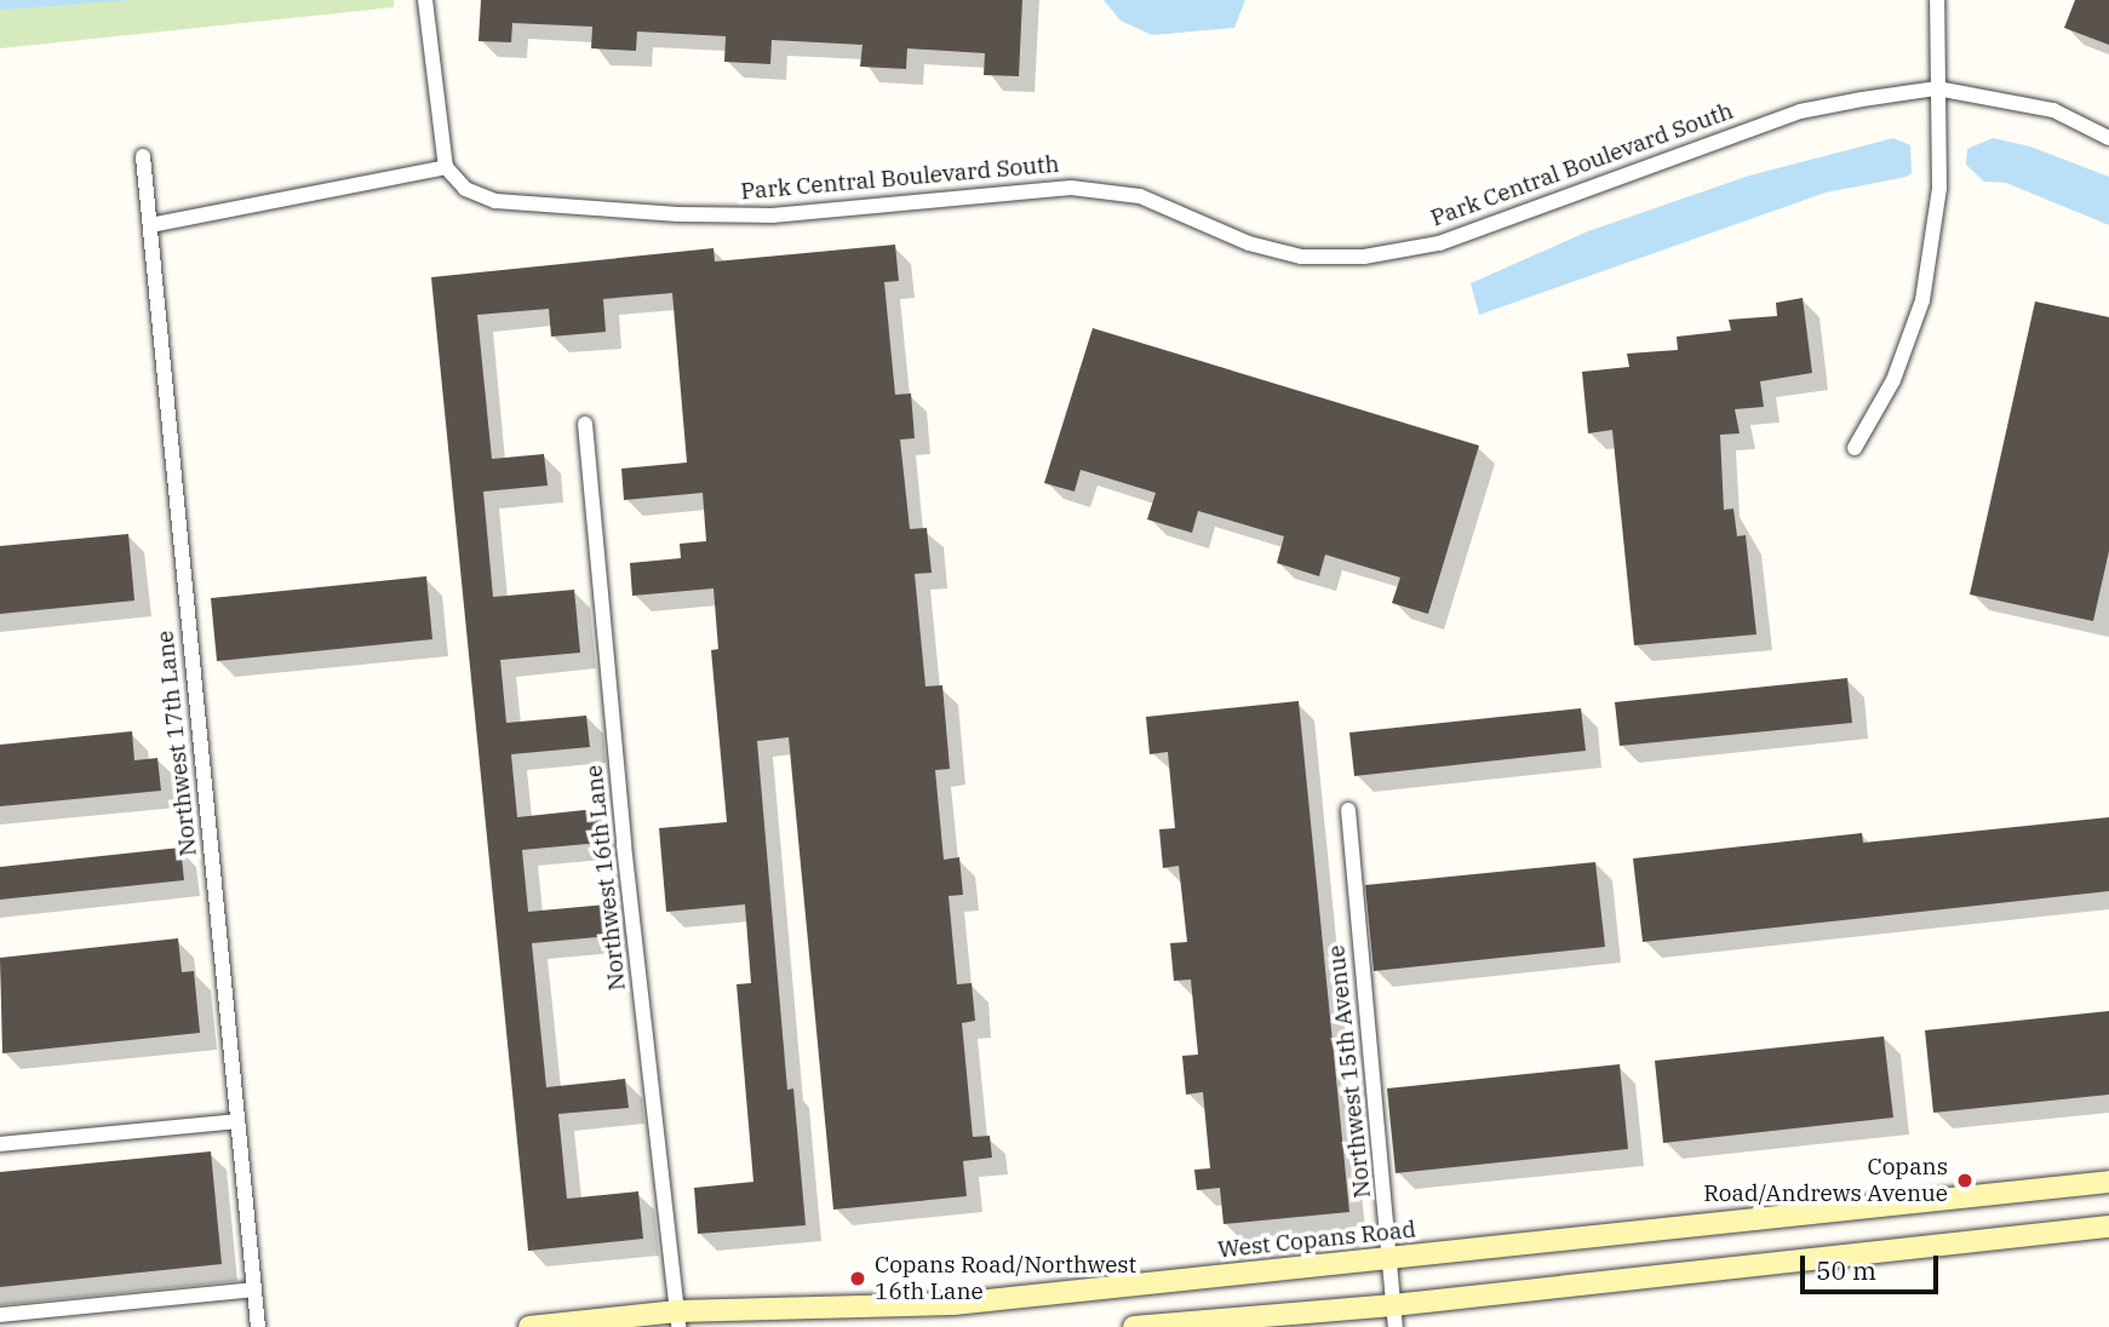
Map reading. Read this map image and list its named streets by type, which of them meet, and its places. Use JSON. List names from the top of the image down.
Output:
{
  "streets": {
    "main road": ["West Copans Road"],
    "street": [
      "Park Central Boulevard South",
      "Northwest 17th Lane",
      "Northwest 16th Lane",
      "Northwest 15th Avenue"
    ]
  },
  "crossings": [
    ["Northwest 16th Lane", "West Copans Road"],
    ["Northwest 15th Avenue", "West Copans Road"]
  ],
  "places": ["Copans Road/Andrews Avenue", "Copans Road/Northwest 16th Lane"],
  "scale_bar": "50 m"
}
